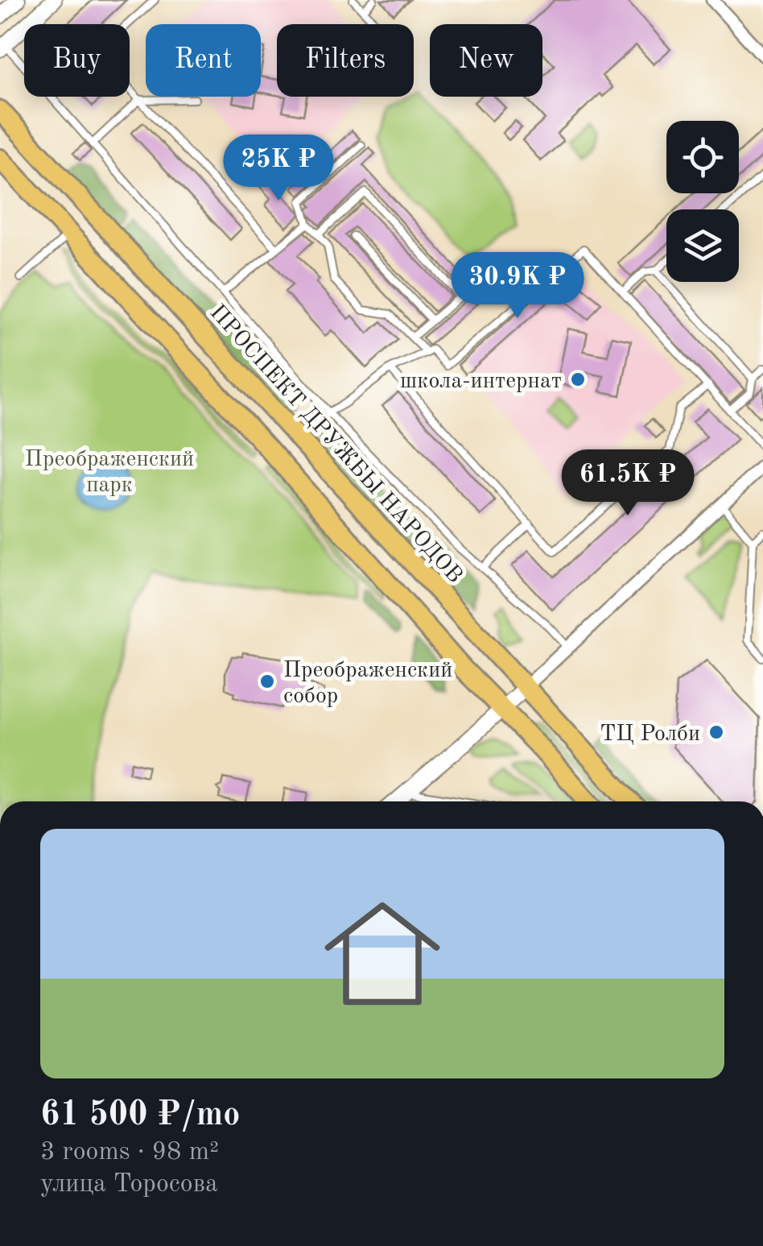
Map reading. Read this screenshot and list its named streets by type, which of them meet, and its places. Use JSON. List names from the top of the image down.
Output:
{
  "streets": {
    "main road": ["ПРОСПЕКТ ДРУЖБЫ НАРОДОВ"]
  },
  "parks": ["Преображенский парк"],
  "places": ["школа-интернат", "Преображенский собор", "ТЦ Ролби"],
  "page": {
    "chip": [
      "Buy",
      "Rent",
      "Filters",
      "New"
    ],
    "price": ["25K ₽", "30.9K ₽", "61.5K ₽"],
    "list": [
      {
        "name": "61 500 ₽/mo",
        "note": "3 rooms · 98 m² · улица Торосова"
      }
    ]
  }
}
